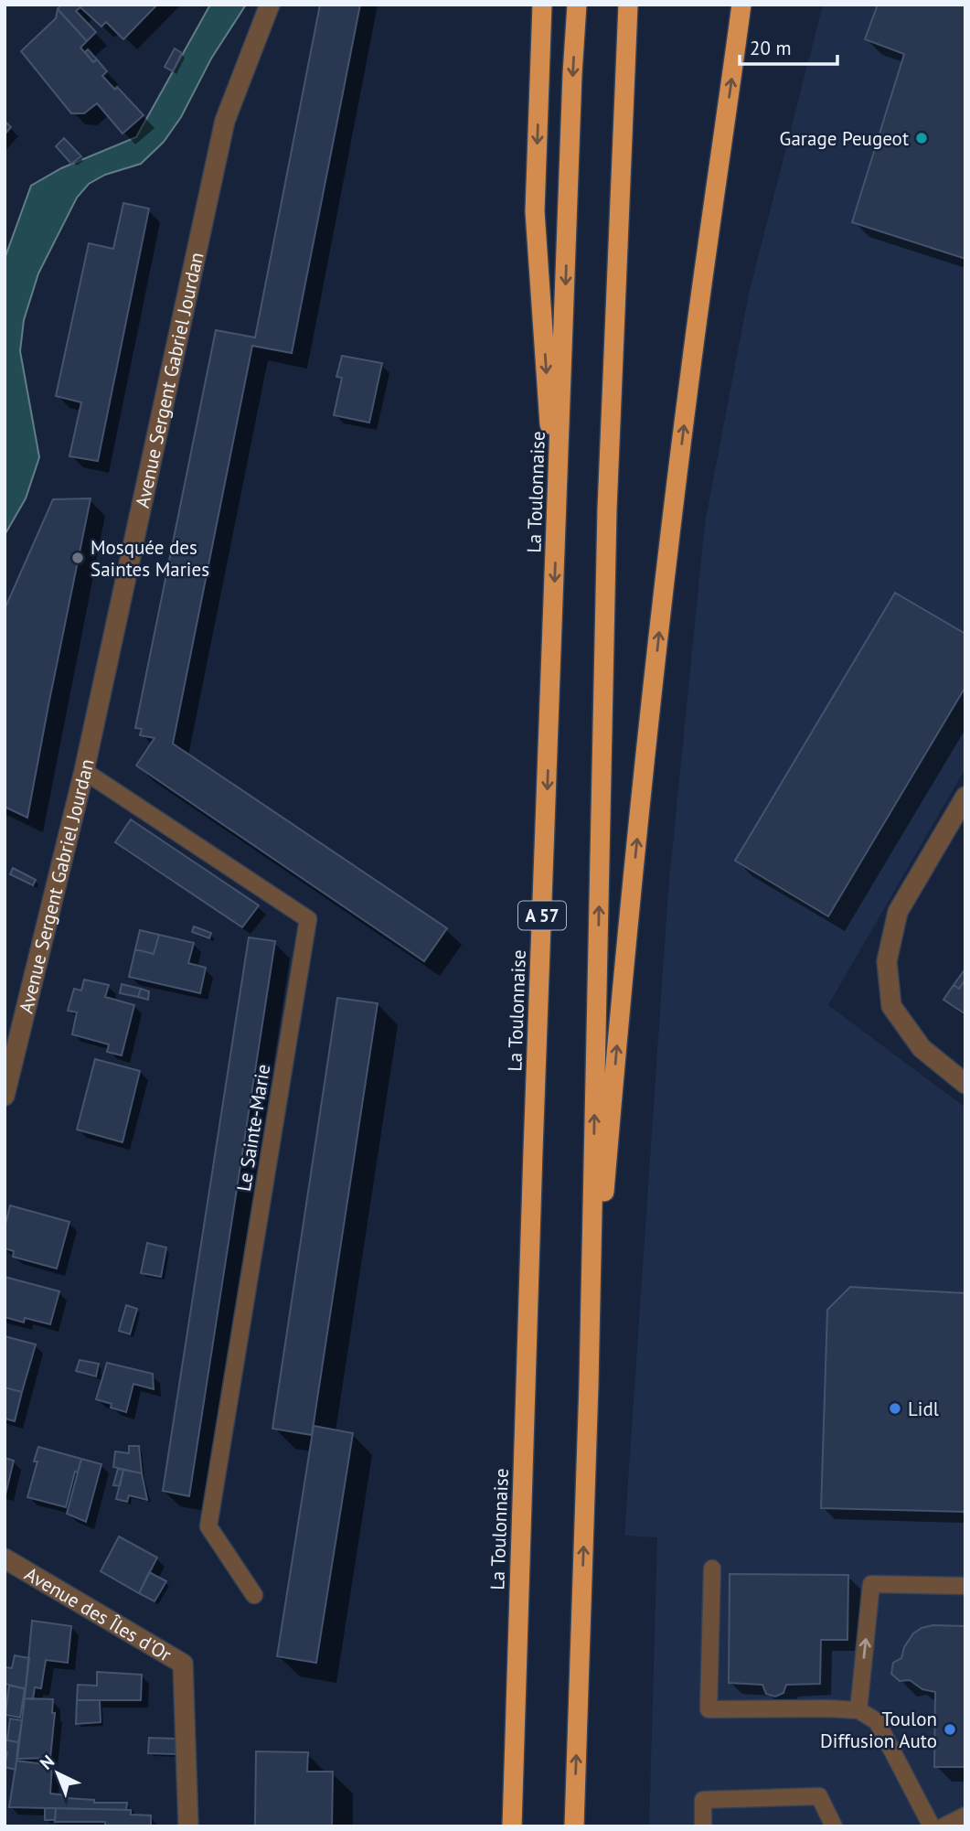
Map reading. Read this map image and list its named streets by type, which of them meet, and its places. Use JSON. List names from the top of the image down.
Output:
{
  "streets": {
    "highway": ["La Toulonnaise", "A 57"],
    "street": ["Avenue Sergent Gabriel Jourdan", "Avenue des Îles d'Or"],
    "lane": ["Le Sainte-Marie"]
  },
  "crossings": [
    ["Avenue Sergent Gabriel Jourdan", "Le Sainte-Marie"]
  ],
  "places": [
    "Garage Peugeot",
    "Mosquée des Saintes Maries",
    "Lidl",
    "Toulon Diffusion Auto"
  ],
  "scale_bar": "20 m",
  "north": "top left"
}
